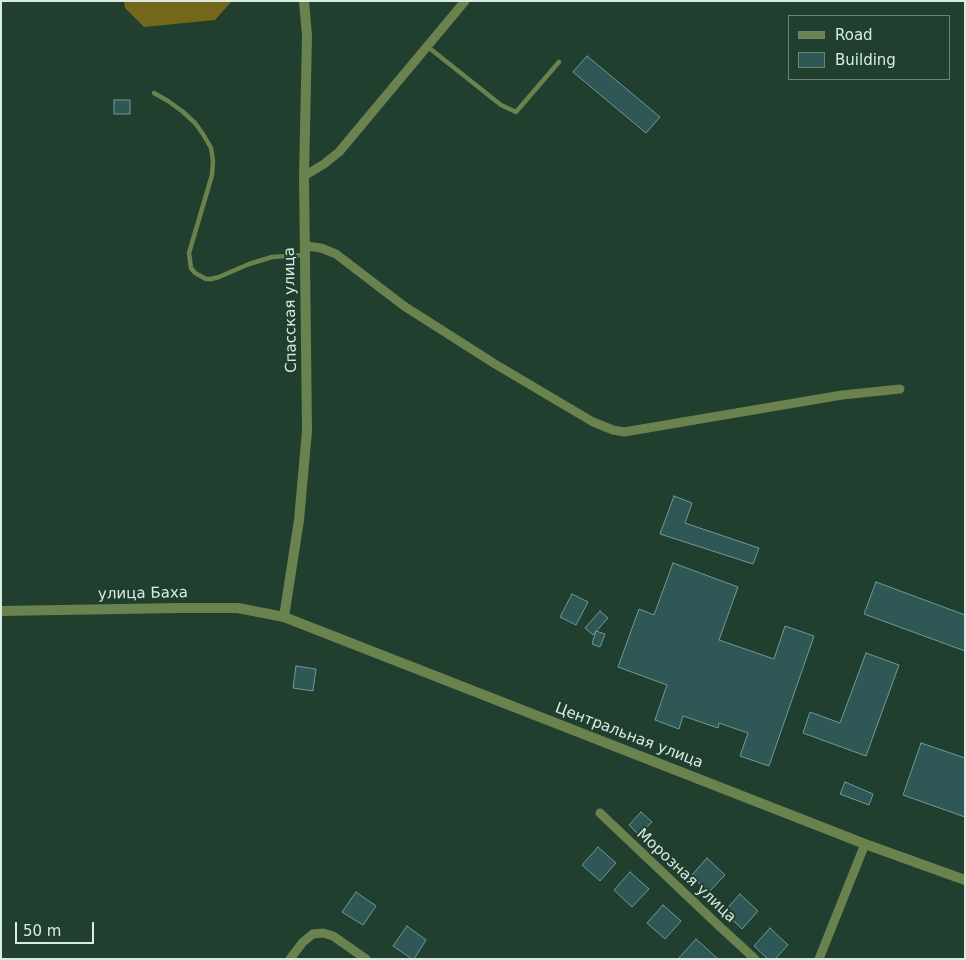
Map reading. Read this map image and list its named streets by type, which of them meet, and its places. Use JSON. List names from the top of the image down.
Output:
{
  "streets": {
    "street": [
      "Спасская улица",
      "улица Баха",
      "Центральная улица",
      "Морозная улица"
    ]
  },
  "crossings": [
    ["Спасская улица", "улица Баха"],
    ["Спасская улица", "Центральная улица"],
    ["улица Баха", "Центральная улица"]
  ],
  "legend": ["Road", "Building"],
  "scale_bar": "50 m"
}
